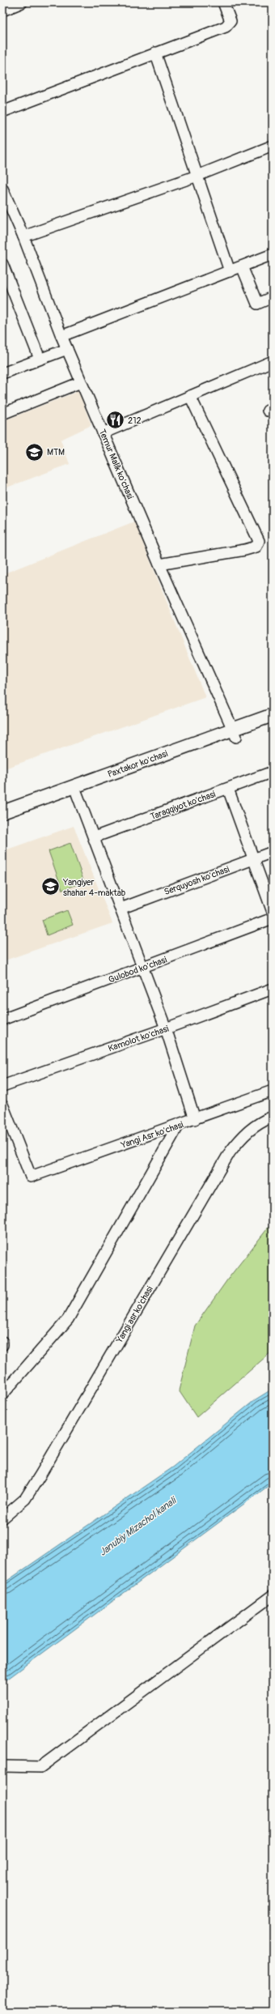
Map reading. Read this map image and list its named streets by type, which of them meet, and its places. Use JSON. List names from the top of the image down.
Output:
{
  "streets": {
    "main road": ["Paxtakor ko'chasi"],
    "street": [
      "Temur Malik ko'chasi",
      "Taraqqiyot ko'chasi",
      "Serquyosh ko'chasi",
      "Gulobod ko'chasi",
      "Kamolot ko'chasi",
      "Yangi Asr ko'chasi",
      "Yangi asr ko'chasi"
    ]
  },
  "crossings": [
    ["Temur Malik ko'chasi", "Paxtakor ko'chasi"]
  ],
  "water": ["Janubiy Mizachol kanali"],
  "places": {
    "restaurant": ["212"],
    "school or university": ["MTM", "Yangiyer shahar 4-maktab"]
  }
}
